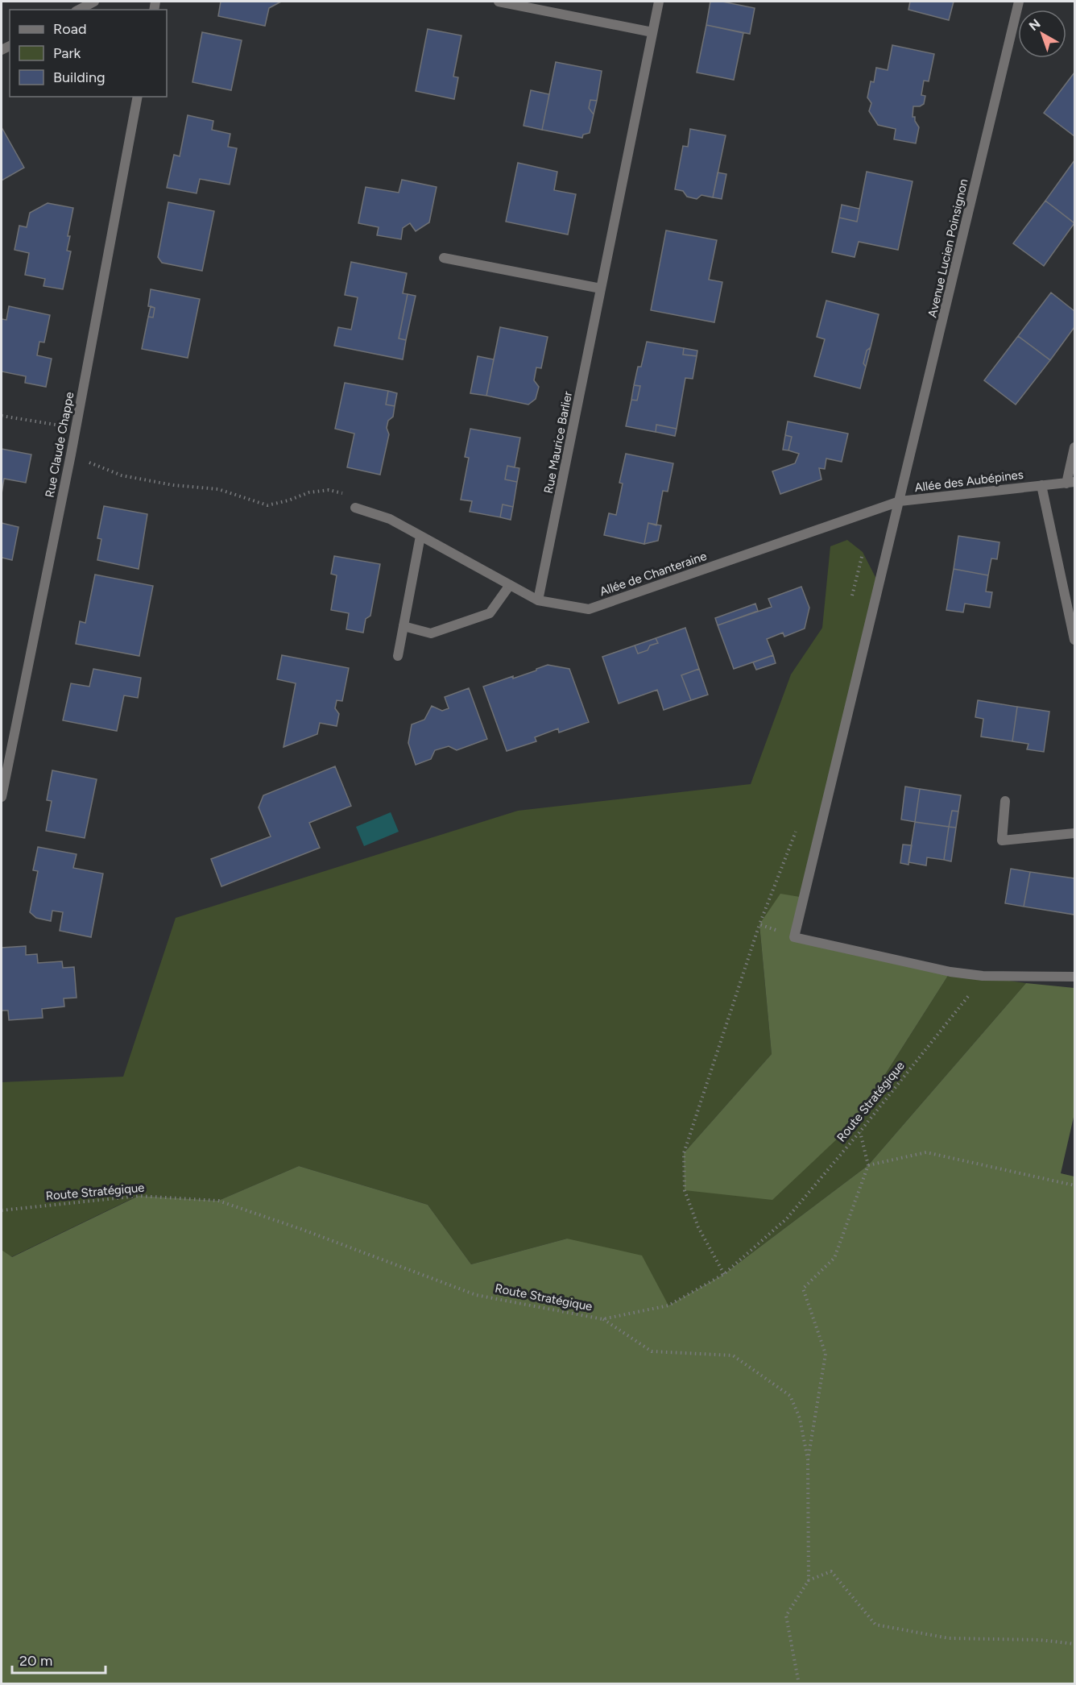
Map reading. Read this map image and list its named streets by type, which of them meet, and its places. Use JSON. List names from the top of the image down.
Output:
{
  "streets": {
    "street": [
      "Avenue Lucien Poinsignon",
      "Rue Maurice Barlier",
      "Rue Claude Chappe",
      "Allée des Aubépines",
      "Allée de Chanteraine"
    ],
    "path": ["Route Stratégique"]
  },
  "crossings": [
    ["Avenue Lucien Poinsignon", "Allée des Aubépines"],
    ["Avenue Lucien Poinsignon", "Allée de Chanteraine"],
    ["Avenue Lucien Poinsignon", "Route Stratégique"],
    ["Rue Maurice Barlier", "Allée de Chanteraine"],
    ["Allée des Aubépines", "Allée de Chanteraine"]
  ],
  "legend": ["Road", "Park", "Building"],
  "scale_bar": "20 m",
  "north": "top left"
}
